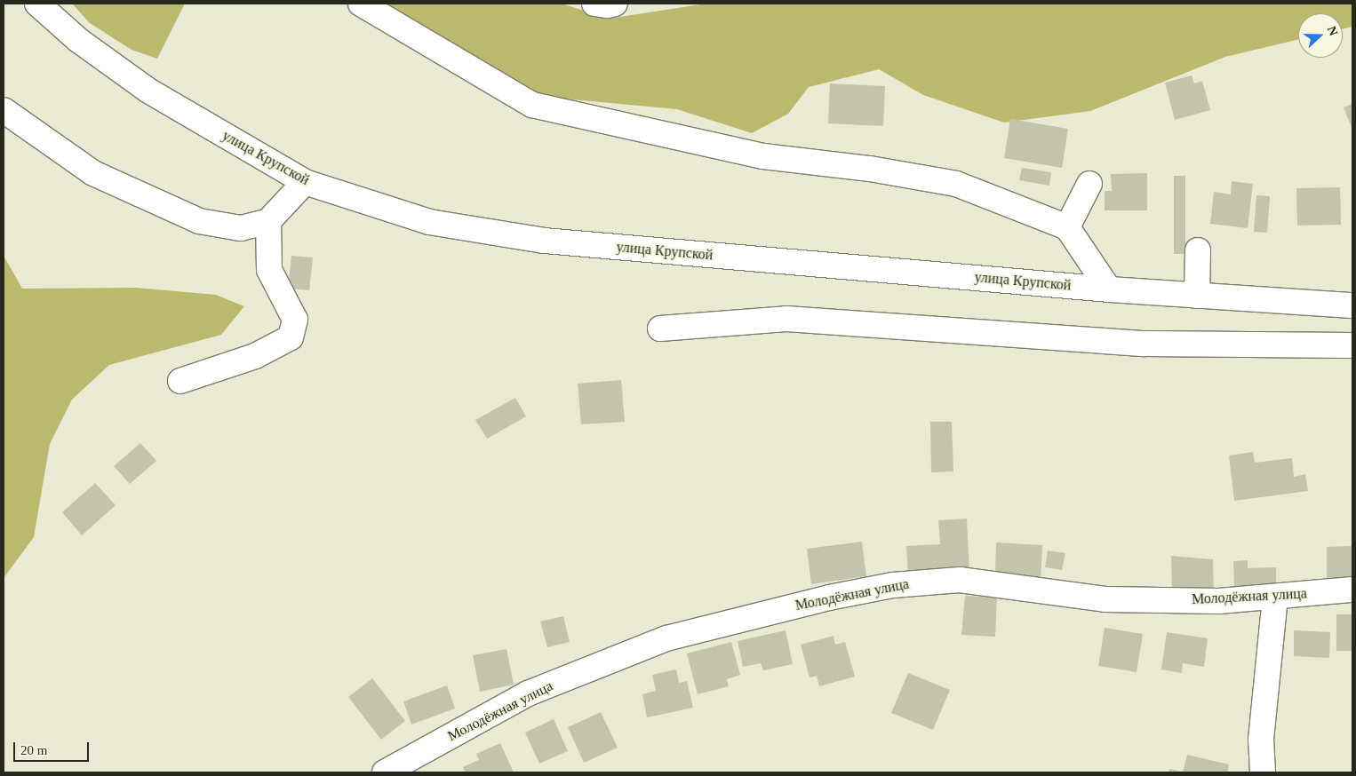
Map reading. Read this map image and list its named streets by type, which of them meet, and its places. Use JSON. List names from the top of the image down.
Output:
{
  "streets": {
    "street": ["улица Крупской", "Молодёжная улица"]
  },
  "scale_bar": "20 m",
  "north": "right"
}
